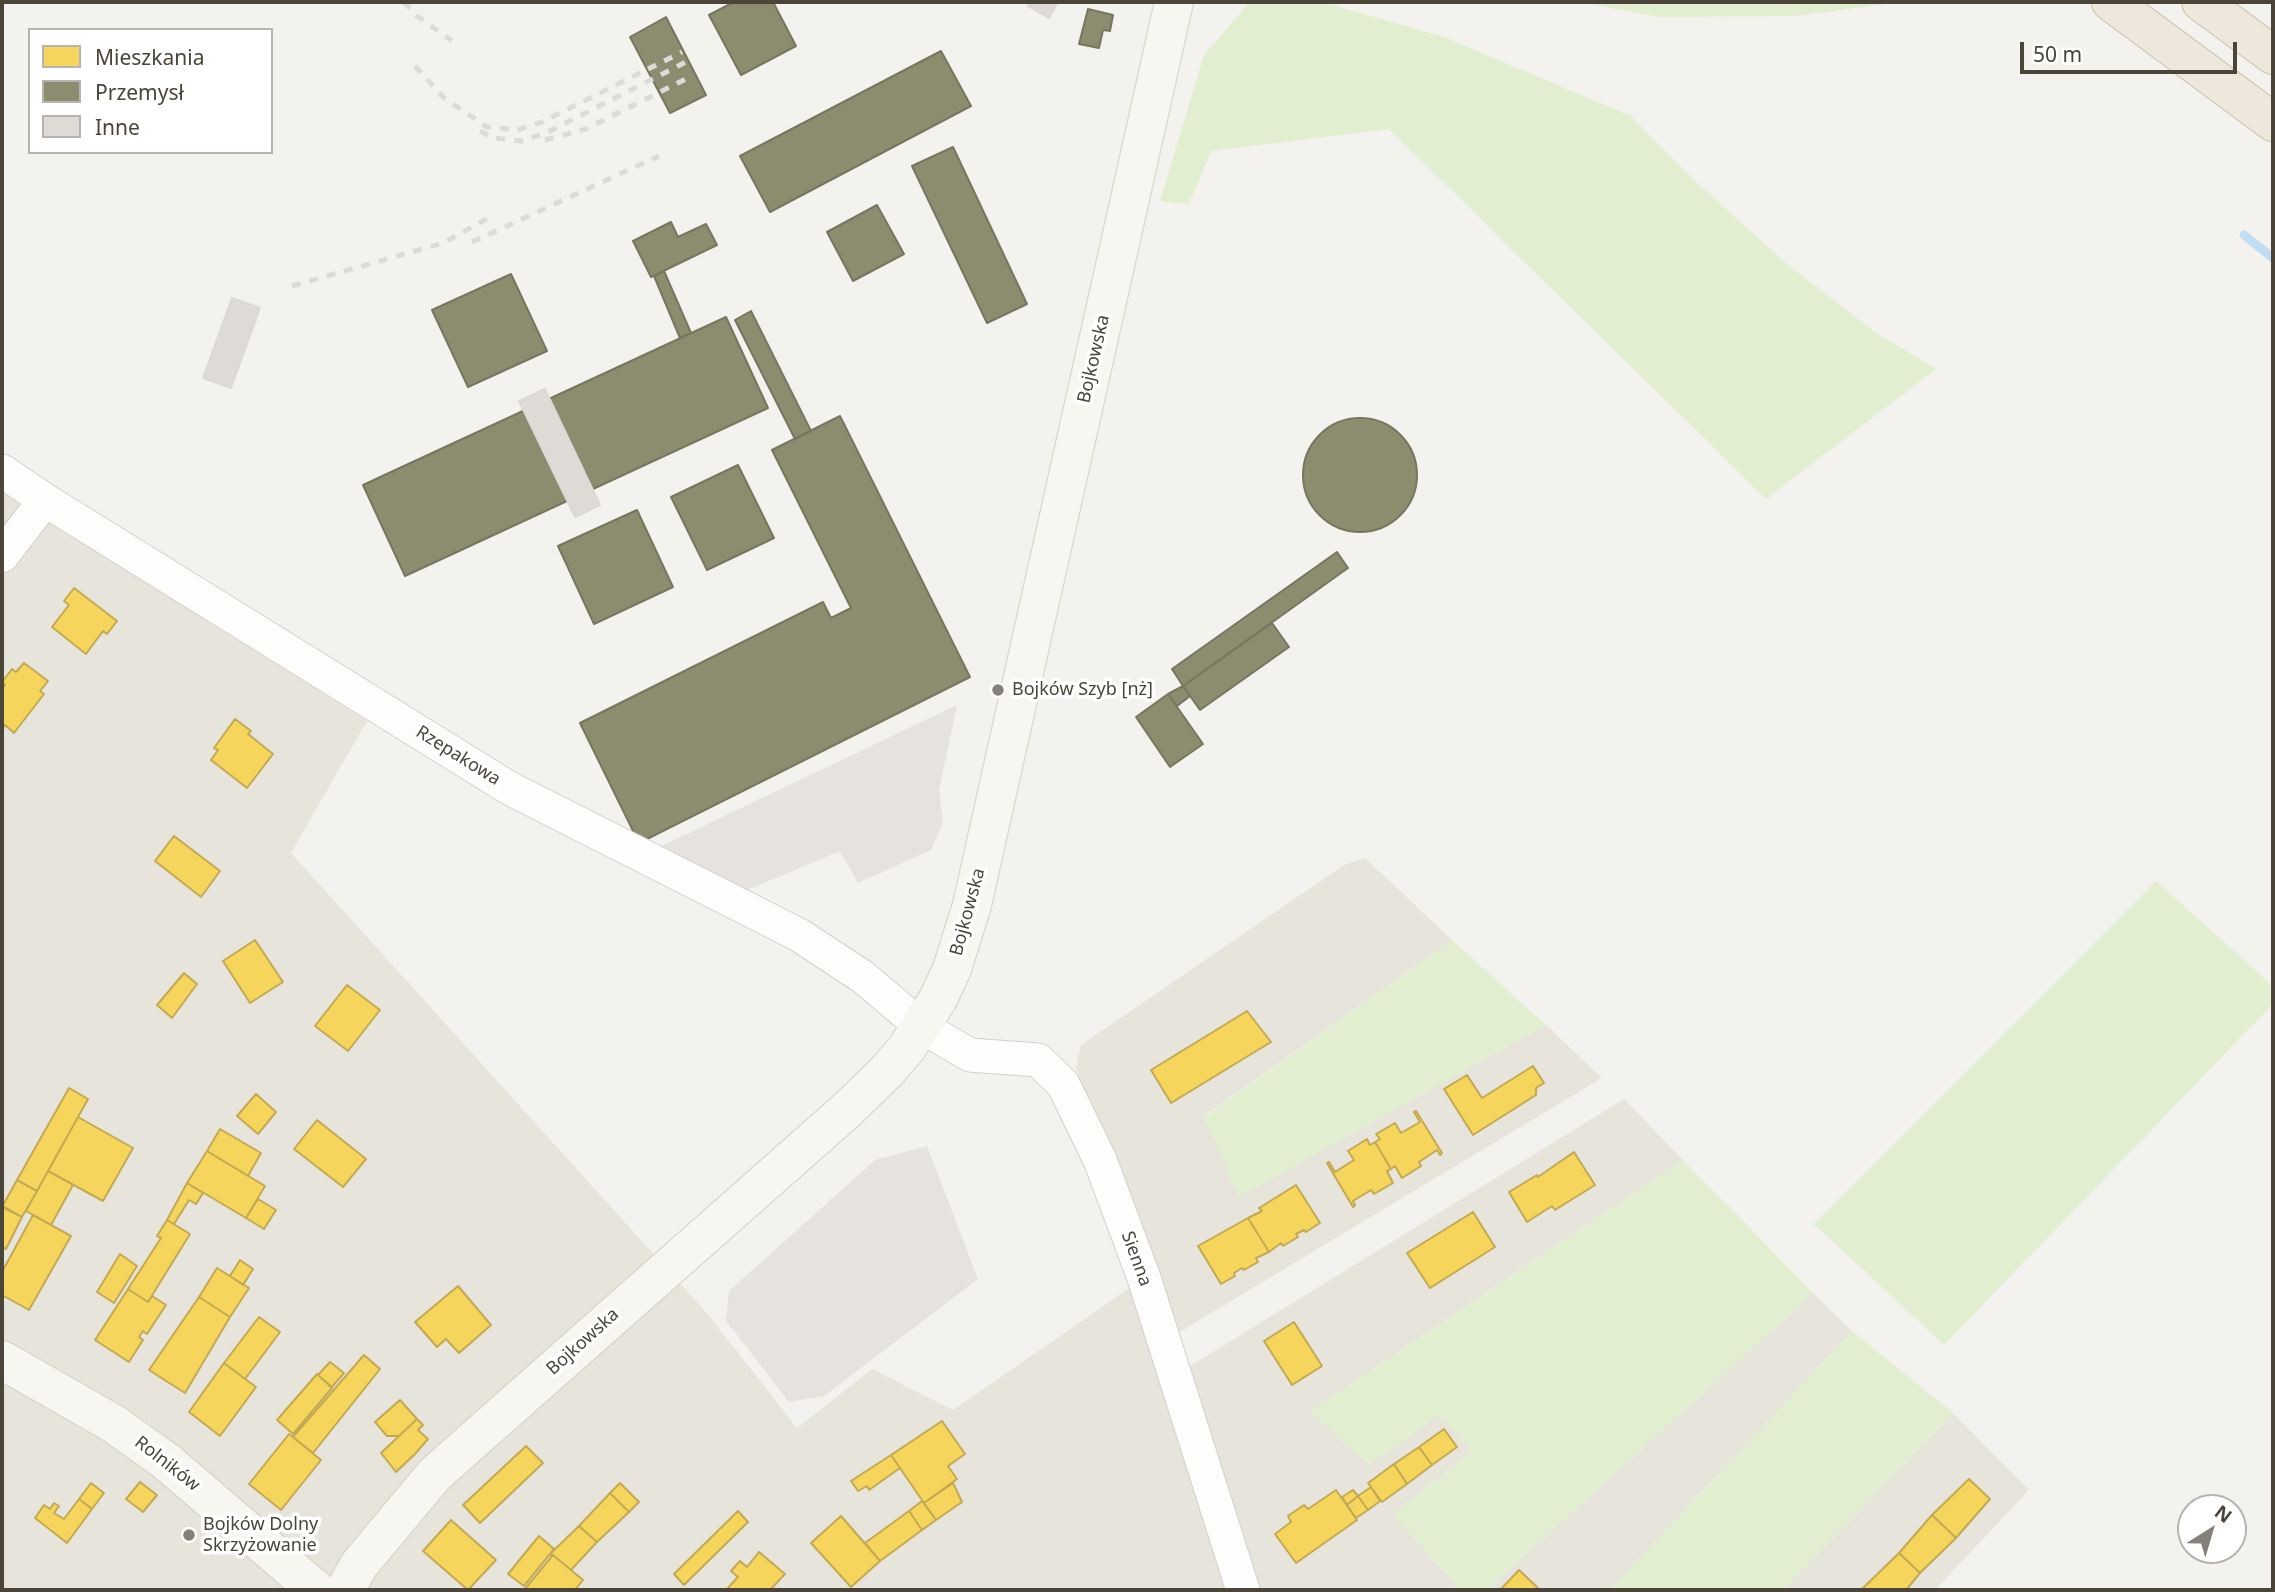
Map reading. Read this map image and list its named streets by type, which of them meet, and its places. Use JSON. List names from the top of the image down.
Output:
{
  "streets": {
    "street": [
      "Bojkowska",
      "Rzepakowa",
      "Sienna",
      "Rolników"
    ]
  },
  "crossings": [
    ["Bojkowska", "Rzepakowa"],
    ["Bojkowska", "Sienna"],
    ["Rzepakowa", "Sienna"]
  ],
  "places": ["Bojków Szyb [nż]", "Bojków Dolny Skrzyżowanie"],
  "legend": ["Mieszkania", "Przemysł", "Inne"],
  "scale_bar": "50 m",
  "north": "top right"
}
